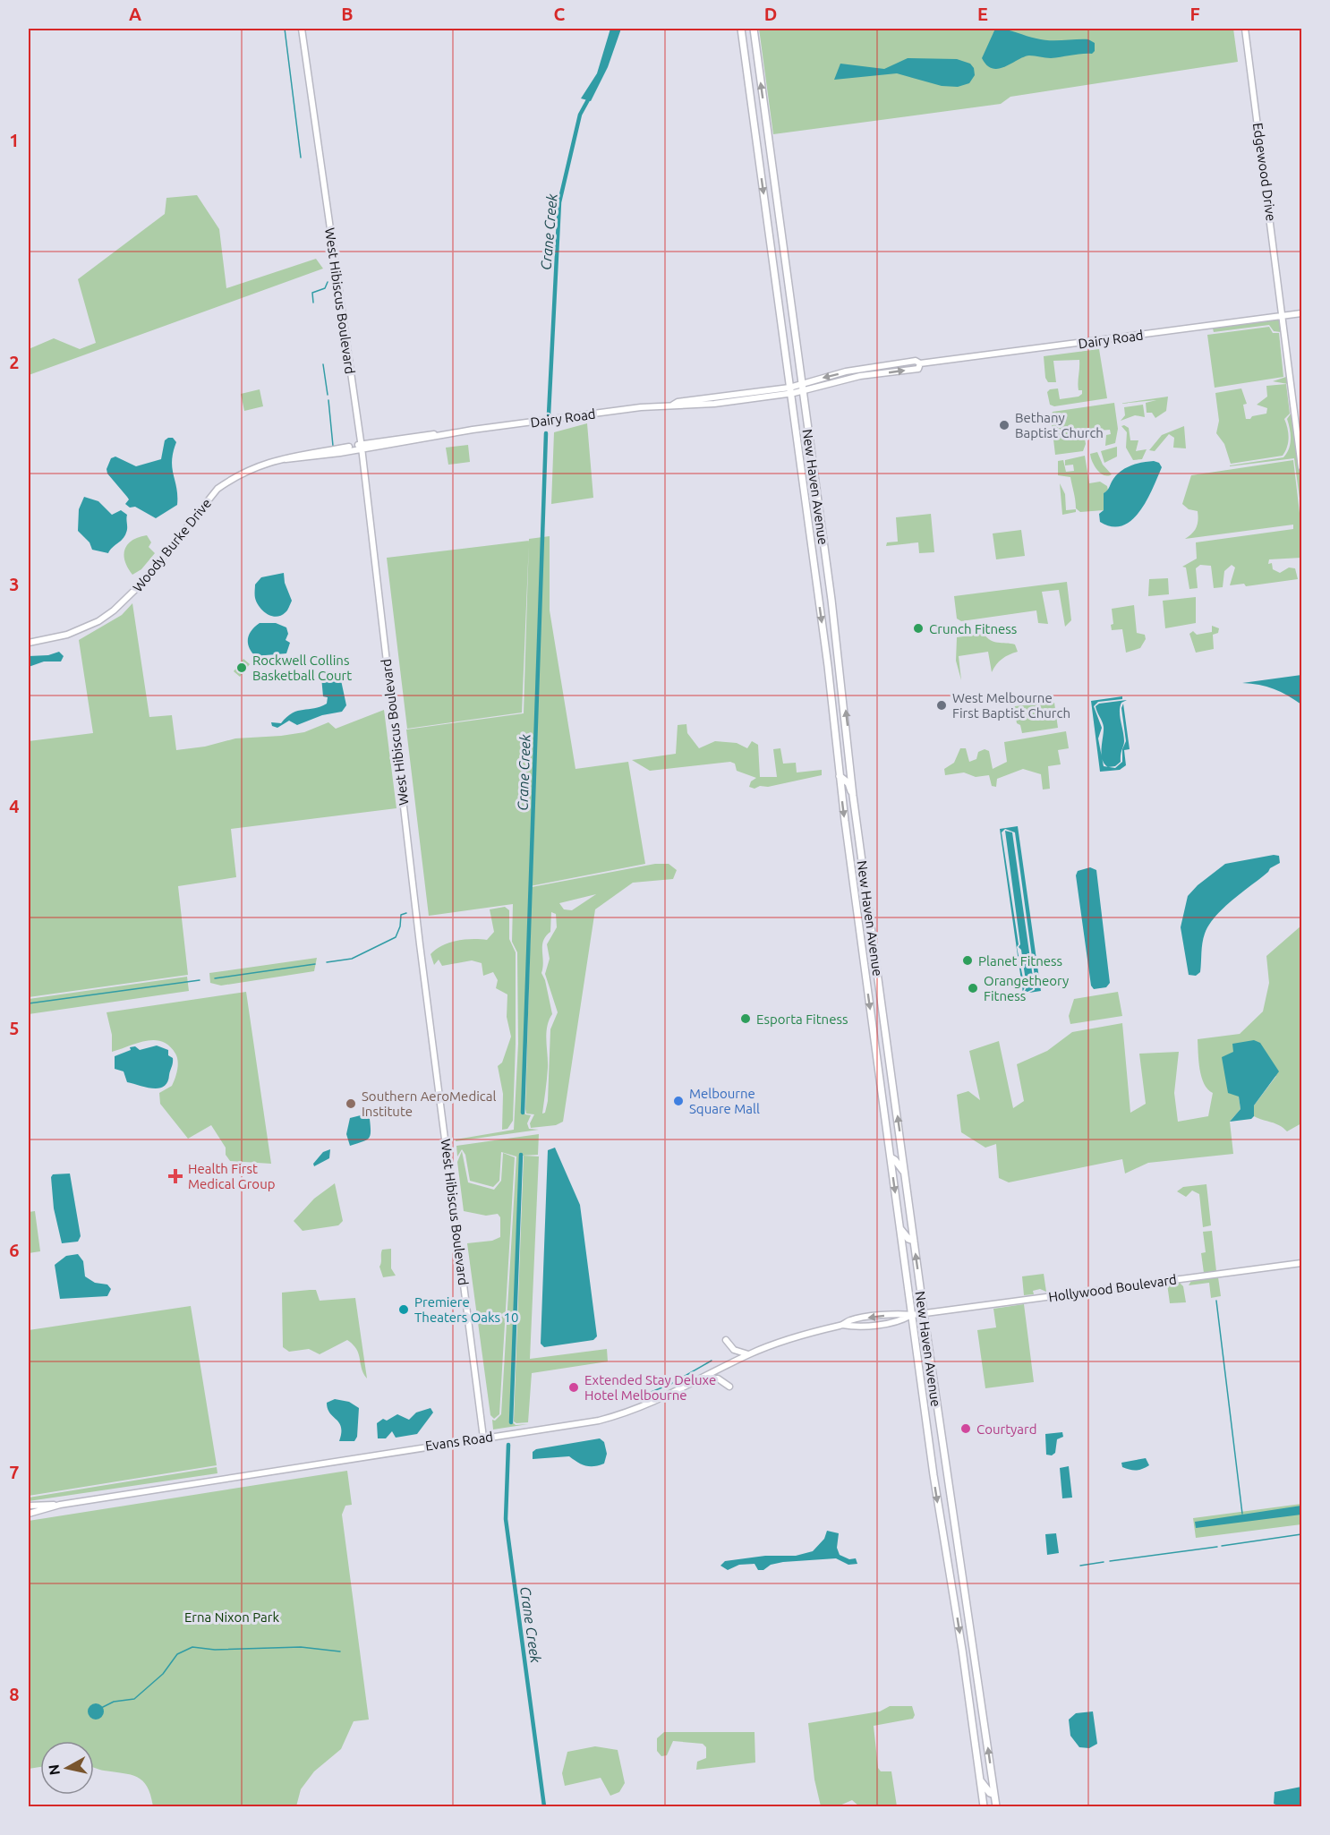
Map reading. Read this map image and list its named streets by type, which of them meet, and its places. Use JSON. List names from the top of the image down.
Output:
{
  "streets": {
    "main road": ["New Haven Avenue"],
    "street": [
      "Edgewood Drive",
      "West Hibiscus Boulevard",
      "Dairy Road",
      "Woody Burke Drive",
      "Hollywood Boulevard",
      "Evans Road"
    ]
  },
  "crossings": [
    ["Edgewood Drive", "Dairy Road"],
    ["West Hibiscus Boulevard", "Dairy Road"],
    ["West Hibiscus Boulevard", "Woody Burke Drive"],
    ["West Hibiscus Boulevard", "Evans Road"],
    ["Dairy Road", "New Haven Avenue"],
    ["Dairy Road", "Woody Burke Drive"],
    ["New Haven Avenue", "Hollywood Boulevard"],
    ["New Haven Avenue", "Evans Road"],
    ["Hollywood Boulevard", "Evans Road"]
  ],
  "water": ["Crane Creek"],
  "parks": ["Erna Nixon Park"],
  "places": {
    "other": [
      "Bethany Baptist Church",
      "Crunch Fitness",
      "Rockwell Collins Basketball Court",
      "West Melbourne First Baptist Church",
      "Planet Fitness",
      "Orangetheory Fitness",
      "Esporta Fitness",
      "Melbourne Square Mall",
      "Southern AeroMedical Institute",
      "Premiere Theaters Oaks 10",
      "Extended Stay Deluxe Hotel Melbourne",
      "Courtyard"
    ],
    "health": ["Health First Medical Group"]
  },
  "north": "left",
  "grid": {
    "columns": [
      "A",
      "B",
      "C",
      "D",
      "E",
      "F"
    ],
    "rows": [
      "1",
      "2",
      "3",
      "4",
      "5",
      "6",
      "7",
      "8"
    ]
  }
}
